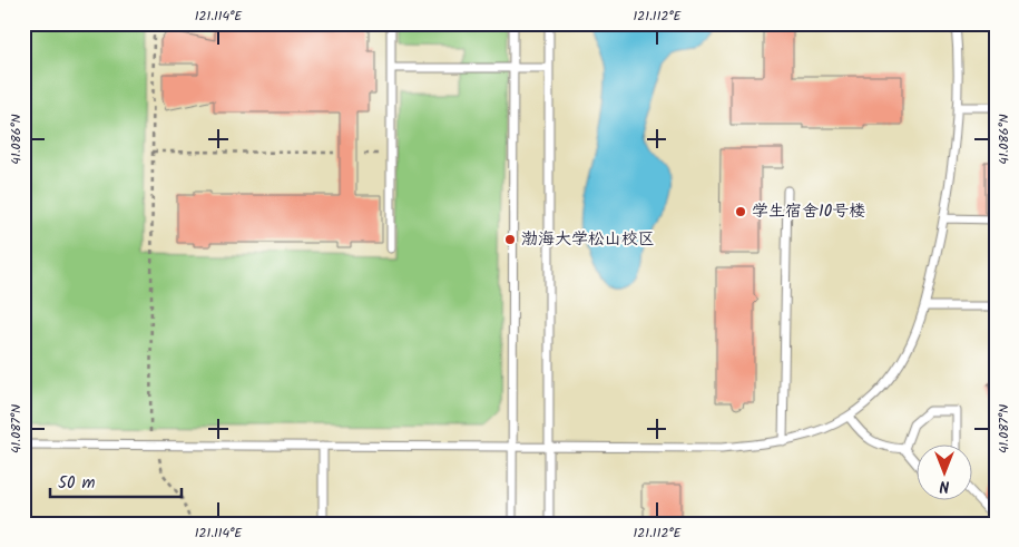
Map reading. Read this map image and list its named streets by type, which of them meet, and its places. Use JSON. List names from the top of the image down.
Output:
{
  "places": ["学生宿舍10号楼", "渤海大学松山校区"],
  "scale_bar": "50 m",
  "north": "bottom",
  "coordinates": [
    "121.114°E",
    "121.112°E",
    "41.086°N",
    "41.087°N"
  ]
}
